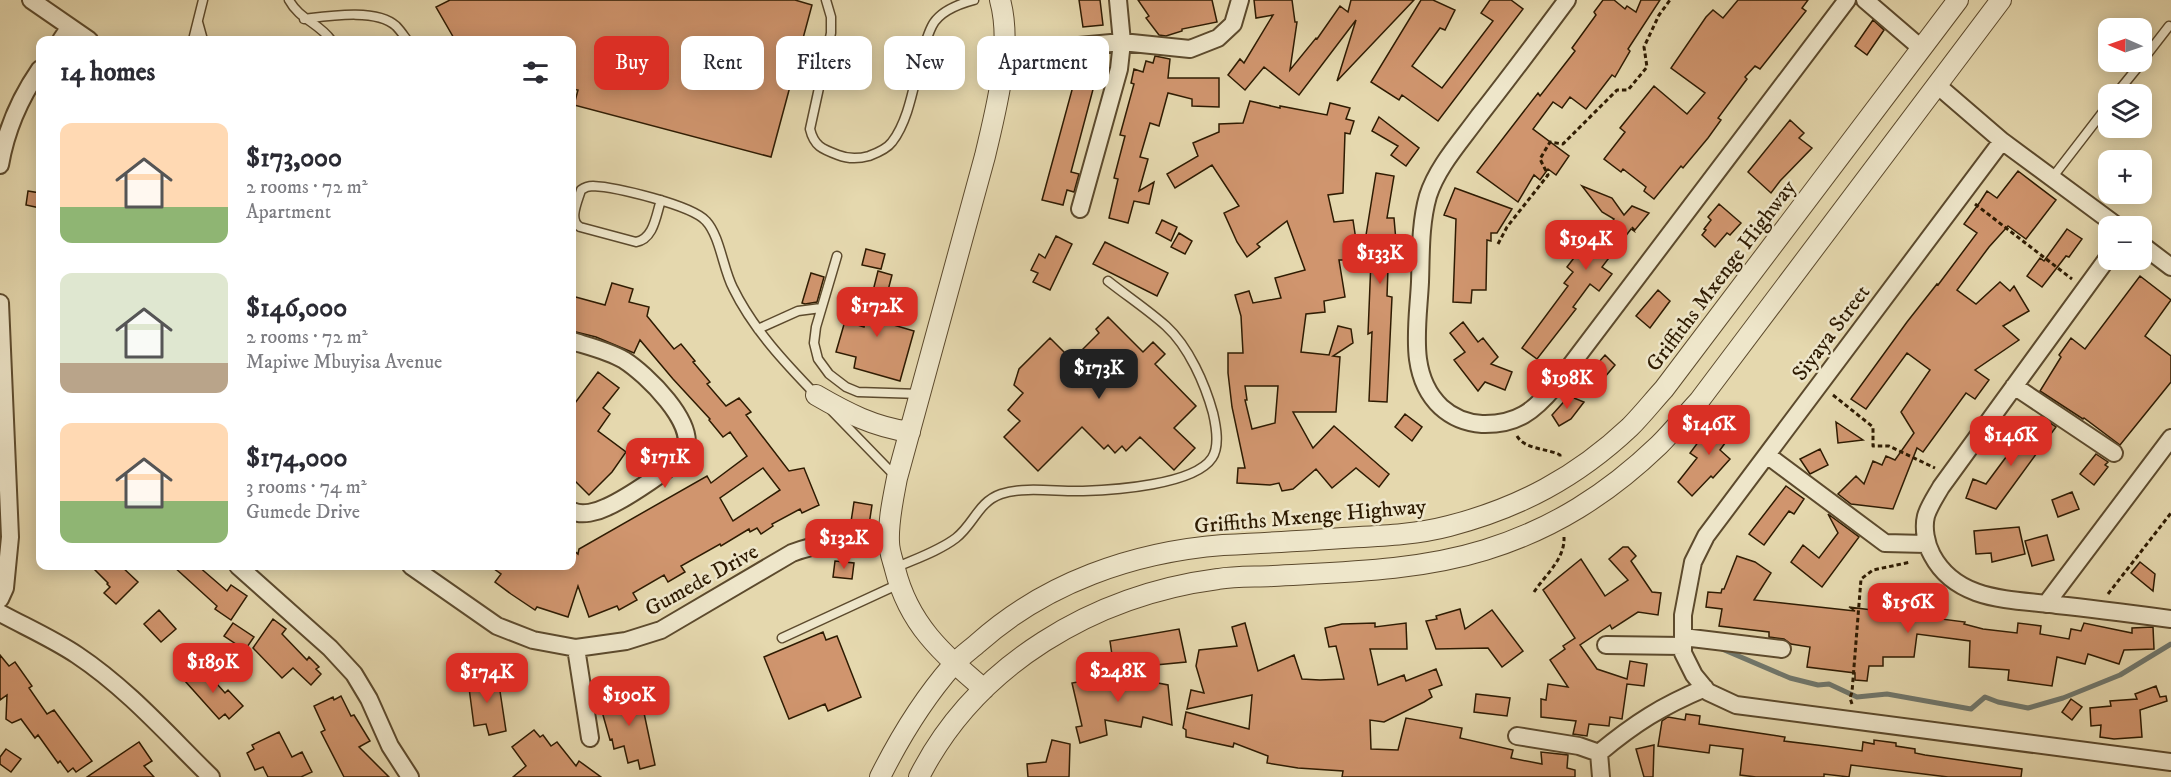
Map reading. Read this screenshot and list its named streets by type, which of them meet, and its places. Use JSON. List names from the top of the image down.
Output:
{
  "streets": {
    "street": ["Griffiths Mxenge Highway", "Siyaya Street", "Gumede Drive"]
  },
  "north": "left",
  "page": {
    "map_buttons": ["+", "−"],
    "chip": [
      "Buy",
      "Rent",
      "Filters",
      "New",
      "Apartment"
    ],
    "heading": "14 homes",
    "list": [
      {
        "name": "$173,000",
        "note": "2 rooms · 72 m² · Apartment"
      },
      {
        "name": "$146,000",
        "note": "2 rooms · 72 m² · Mapiwe Mbuyisa Avenue"
      },
      {
        "name": "$174,000",
        "note": "3 rooms · 74 m² · Gumede Drive"
      }
    ],
    "price": [
      "$194K",
      "$133K",
      "$172K",
      "$173K",
      "$198K",
      "$146K",
      "$146K",
      "$171K",
      "$132K",
      "$156K",
      "$189K",
      "$248K",
      "$174K",
      "$190K"
    ]
  }
}
